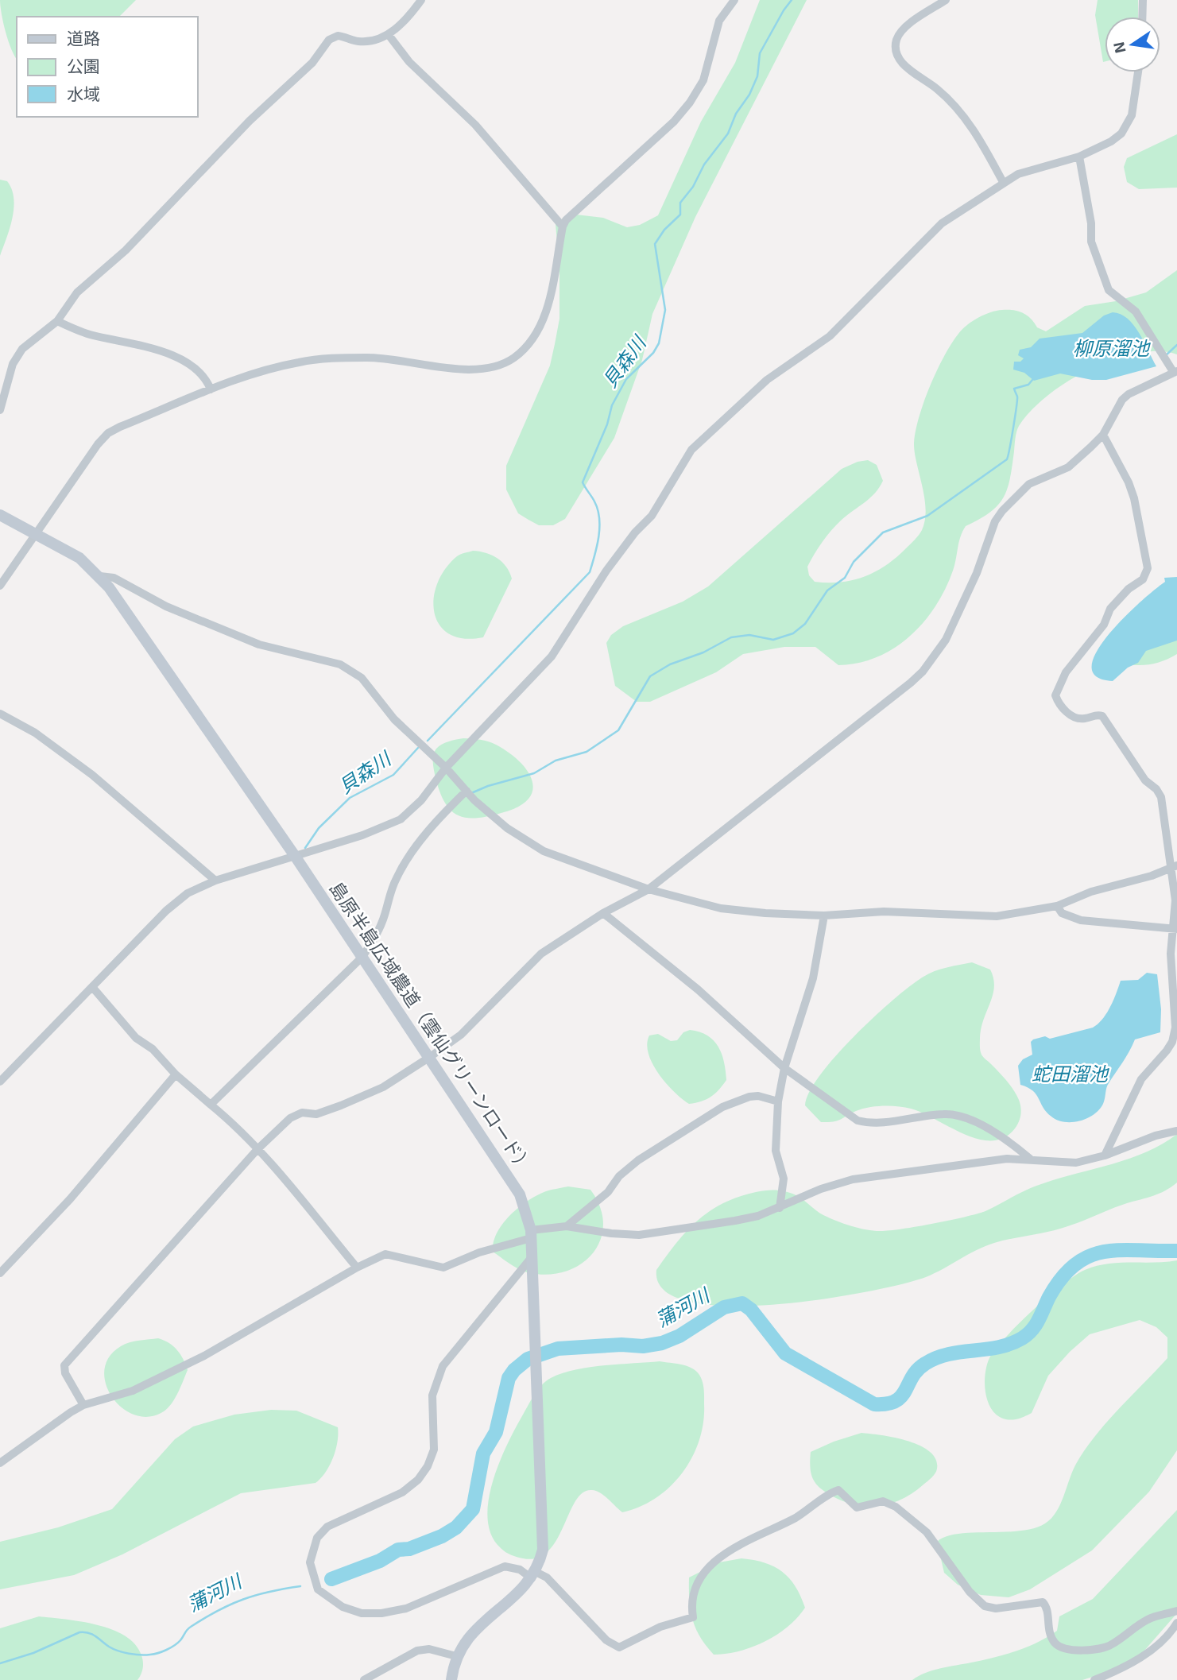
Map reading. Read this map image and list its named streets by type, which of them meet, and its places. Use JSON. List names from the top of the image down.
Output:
{
  "streets": {
    "street": ["島原半島広域農道（雲仙グリーンロード）"]
  },
  "water": [
    "柳原溜池",
    "貝森川",
    "蛇田溜池",
    "蒲河川"
  ],
  "legend": ["道路", "公園", "水域"],
  "north": "left"
}
